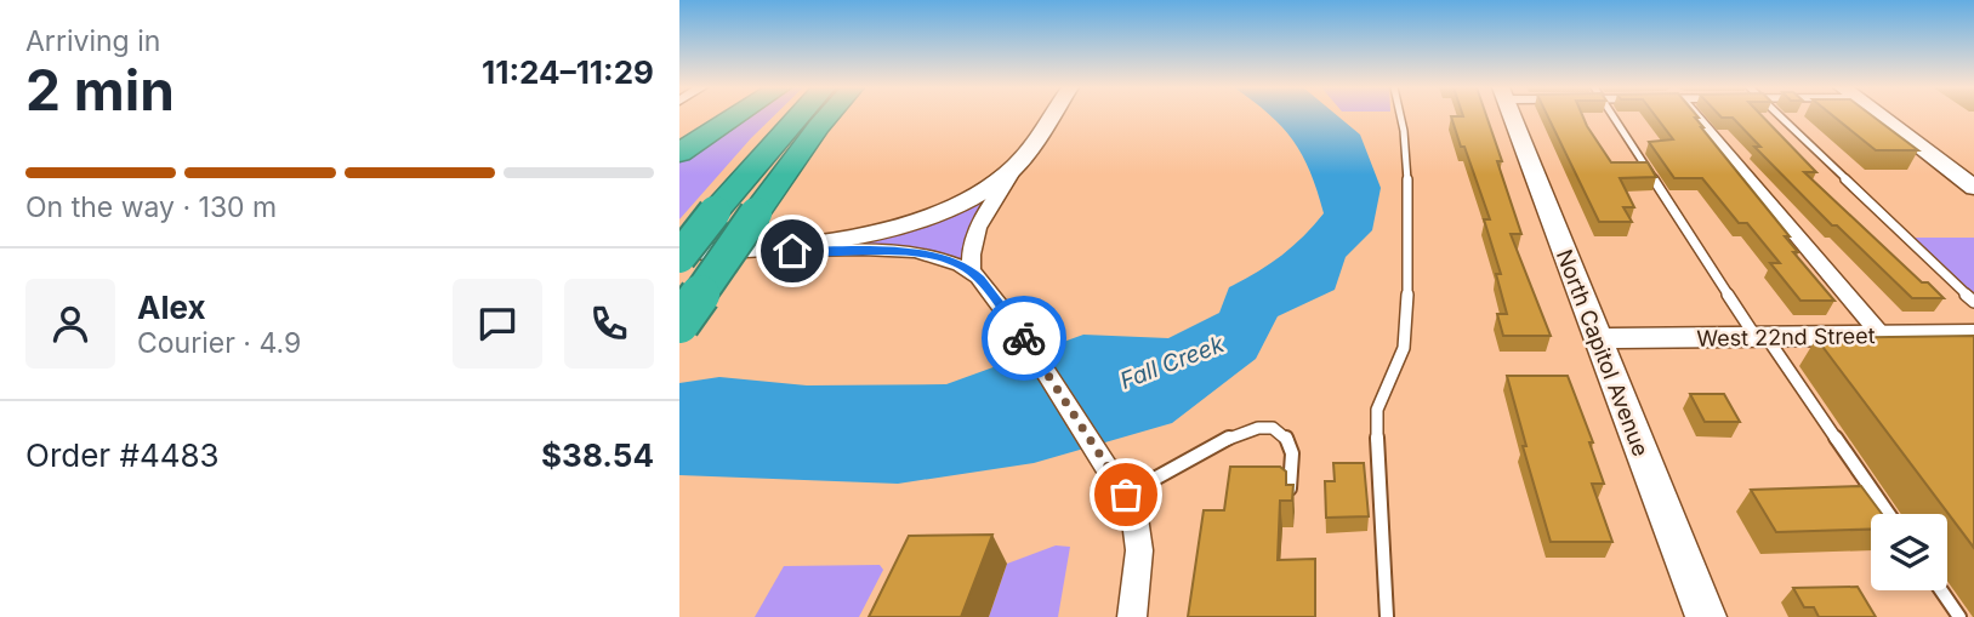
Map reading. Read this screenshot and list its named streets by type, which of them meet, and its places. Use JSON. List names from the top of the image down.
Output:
{
  "streets": {
    "main road": ["West 22nd Street", "North Capitol Avenue"]
  },
  "crossings": [
    ["West 22nd Street", "North Capitol Avenue"]
  ],
  "water": ["Fall Creek"],
  "page": {
    "heading": ["2 min", "Arriving in", "11:24–11:29"],
    "panel": [
      "Alex",
      "Courier · 4.9",
      "Order #4483",
      "$38.54"
    ],
    "bar": "On the way · 130 m"
  }
}
